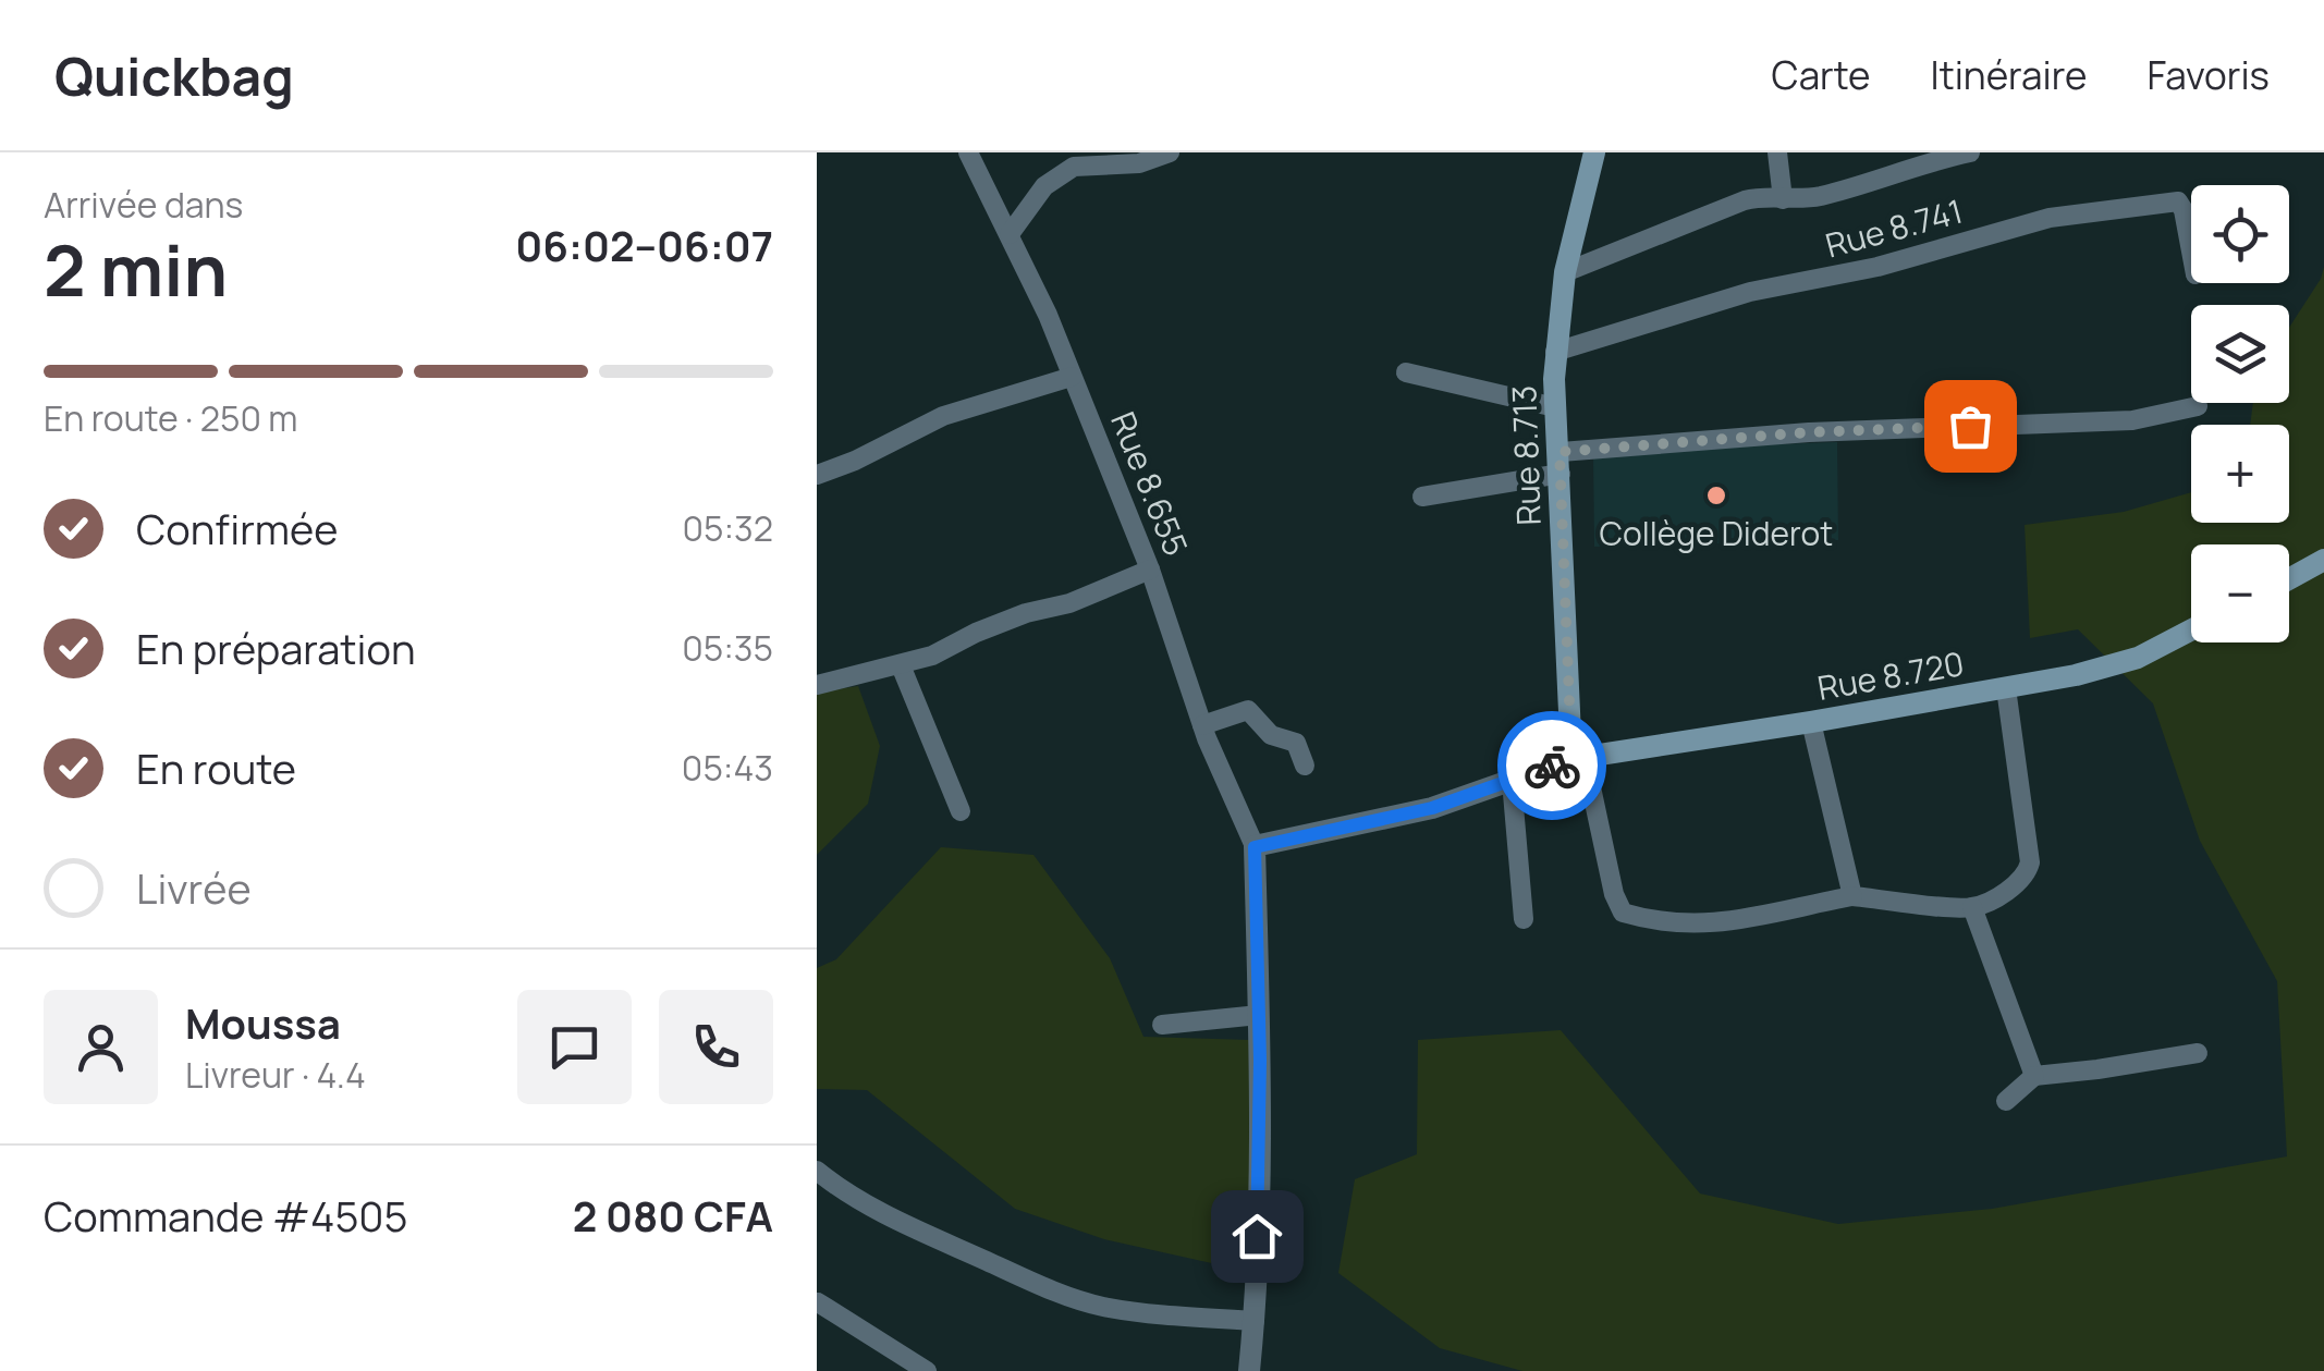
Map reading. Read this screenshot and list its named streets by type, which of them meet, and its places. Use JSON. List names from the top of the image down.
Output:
{
  "streets": {
    "main road": ["Rue 8.713", "Rue 8.720"],
    "street": ["Rue 8.741", "Rue 8.655"]
  },
  "crossings": [
    ["Rue 8.741", "Rue 8.713"],
    ["Rue 8.713", "Rue 8.720"]
  ],
  "places": ["Collège Diderot"],
  "page": {
    "header": "Quickbag",
    "nav": ["Carte", "Itinéraire", "Favoris"],
    "heading": ["2 min", "Arrivée dans", "06:02–06:07"],
    "panel": [
      "Moussa",
      "Livreur · 4.4",
      "Commande #4505",
      "2 080 CFA"
    ],
    "map_buttons": ["+", "−"],
    "bar": "En route · 250 m",
    "list": [
      ["Confirmée", "05:32"],
      ["En préparation", "05:35"],
      ["En route", "05:43"],
      "Livrée"
    ]
  }
}
